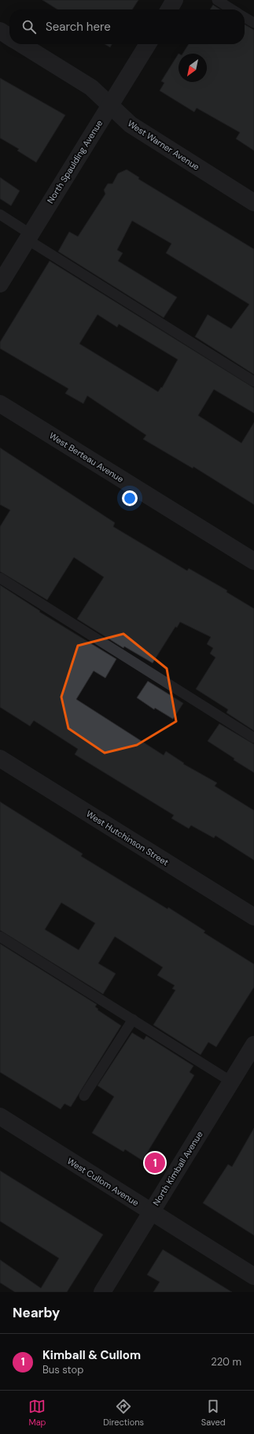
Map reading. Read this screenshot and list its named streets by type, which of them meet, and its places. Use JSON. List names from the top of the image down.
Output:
{
  "streets": {
    "street": [
      "West Warner Avenue",
      "North Spaulding Avenue",
      "West Berteau Avenue",
      "West Hutchinson Street",
      "North Kimball Avenue",
      "West Cullom Avenue"
    ]
  },
  "crossings": [
    ["West Warner Avenue", "North Spaulding Avenue"],
    ["North Kimball Avenue", "West Cullom Avenue"]
  ],
  "north": "bottom left",
  "page": {
    "search": "Search here",
    "pins": "1",
    "heading": "Nearby",
    "list": [
      {
        "mark": "1",
        "name": "Kimball & Cullom",
        "note": "Bus stop",
        "value": "220 m"
      }
    ],
    "nav": ["Map", "Directions", "Saved"]
  }
}
